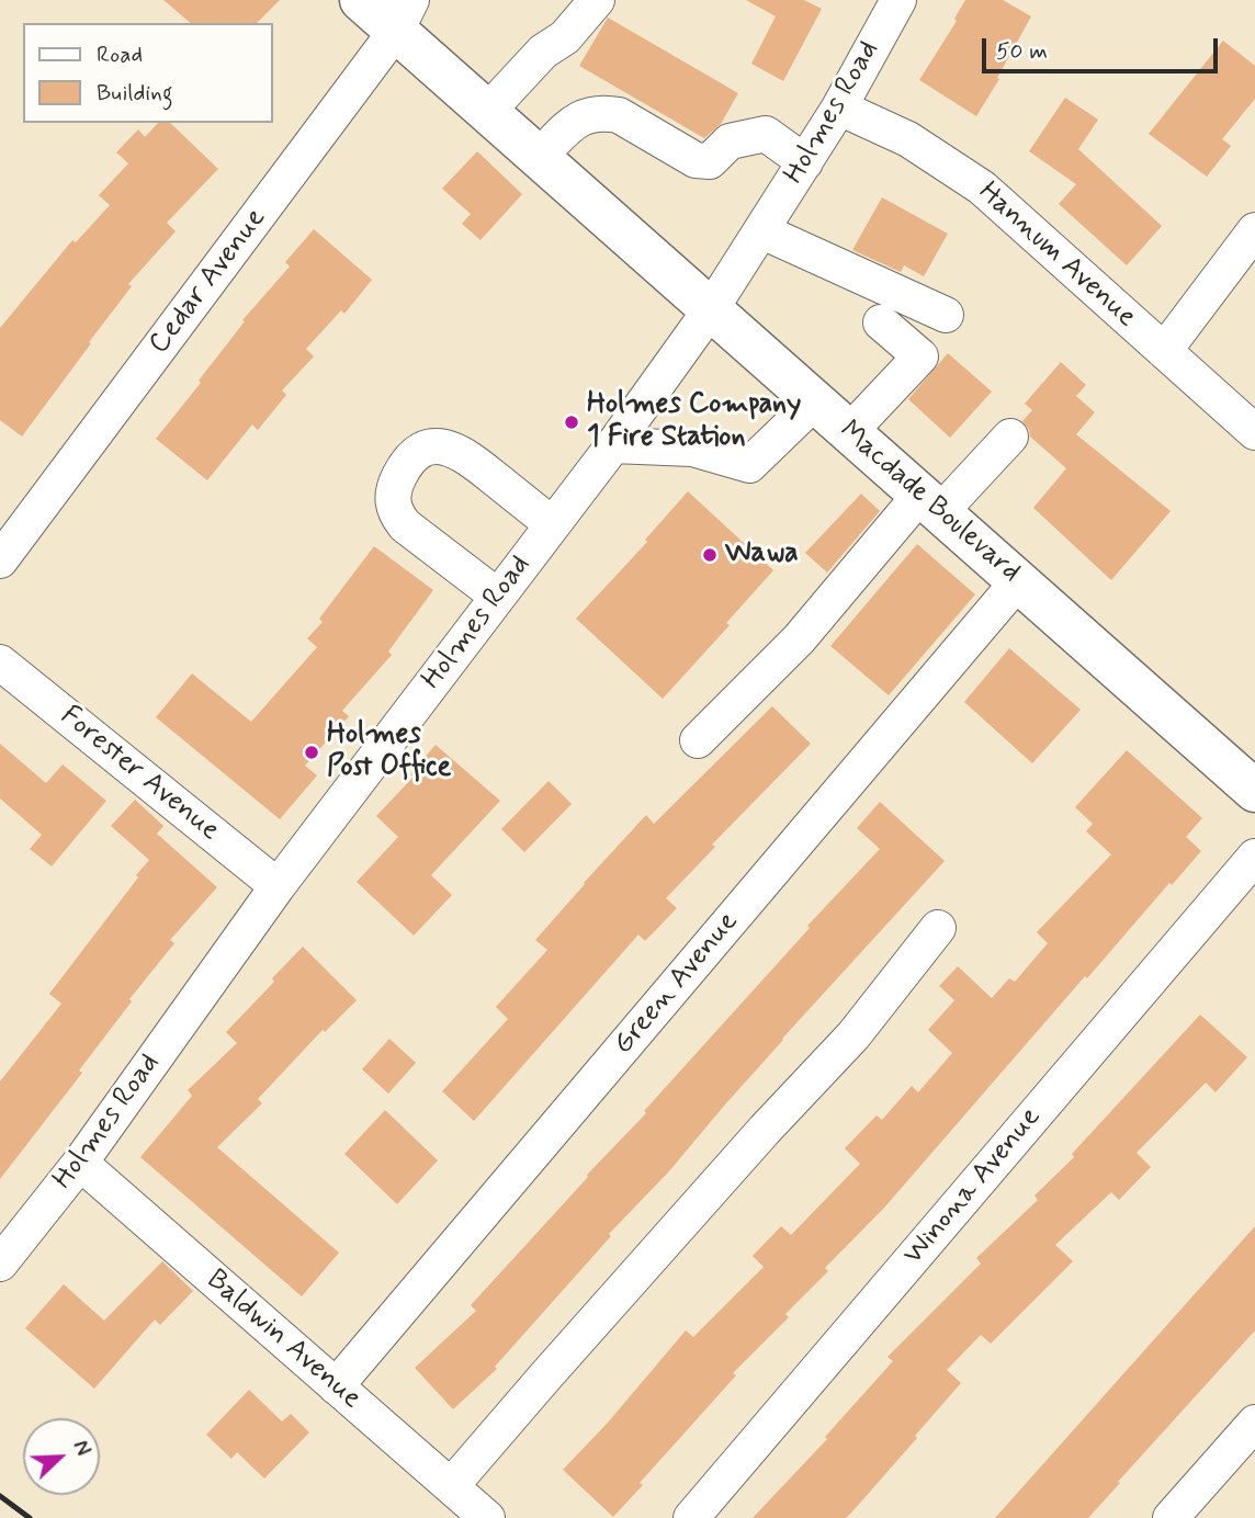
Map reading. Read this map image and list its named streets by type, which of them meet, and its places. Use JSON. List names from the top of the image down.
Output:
{
  "streets": {
    "main road": ["Macdade Boulevard"],
    "street": [
      "Holmes Road",
      "Hannum Avenue",
      "Cedar Avenue",
      "Forester Avenue",
      "Green Avenue",
      "Winona Avenue",
      "Baldwin Avenue"
    ]
  },
  "crossings": [
    ["Holmes Road", "Hannum Avenue"],
    ["Holmes Road", "Macdade Boulevard"],
    ["Holmes Road", "Forester Avenue"],
    ["Holmes Road", "Baldwin Avenue"],
    ["Cedar Avenue", "Macdade Boulevard"],
    ["Macdade Boulevard", "Green Avenue"],
    ["Green Avenue", "Baldwin Avenue"]
  ],
  "places": ["Holmes Company 1 Fire Station", "Wawa", "Holmes Post Office"],
  "legend": ["Road", "Building"],
  "scale_bar": "50 m",
  "north": "top right"
}
